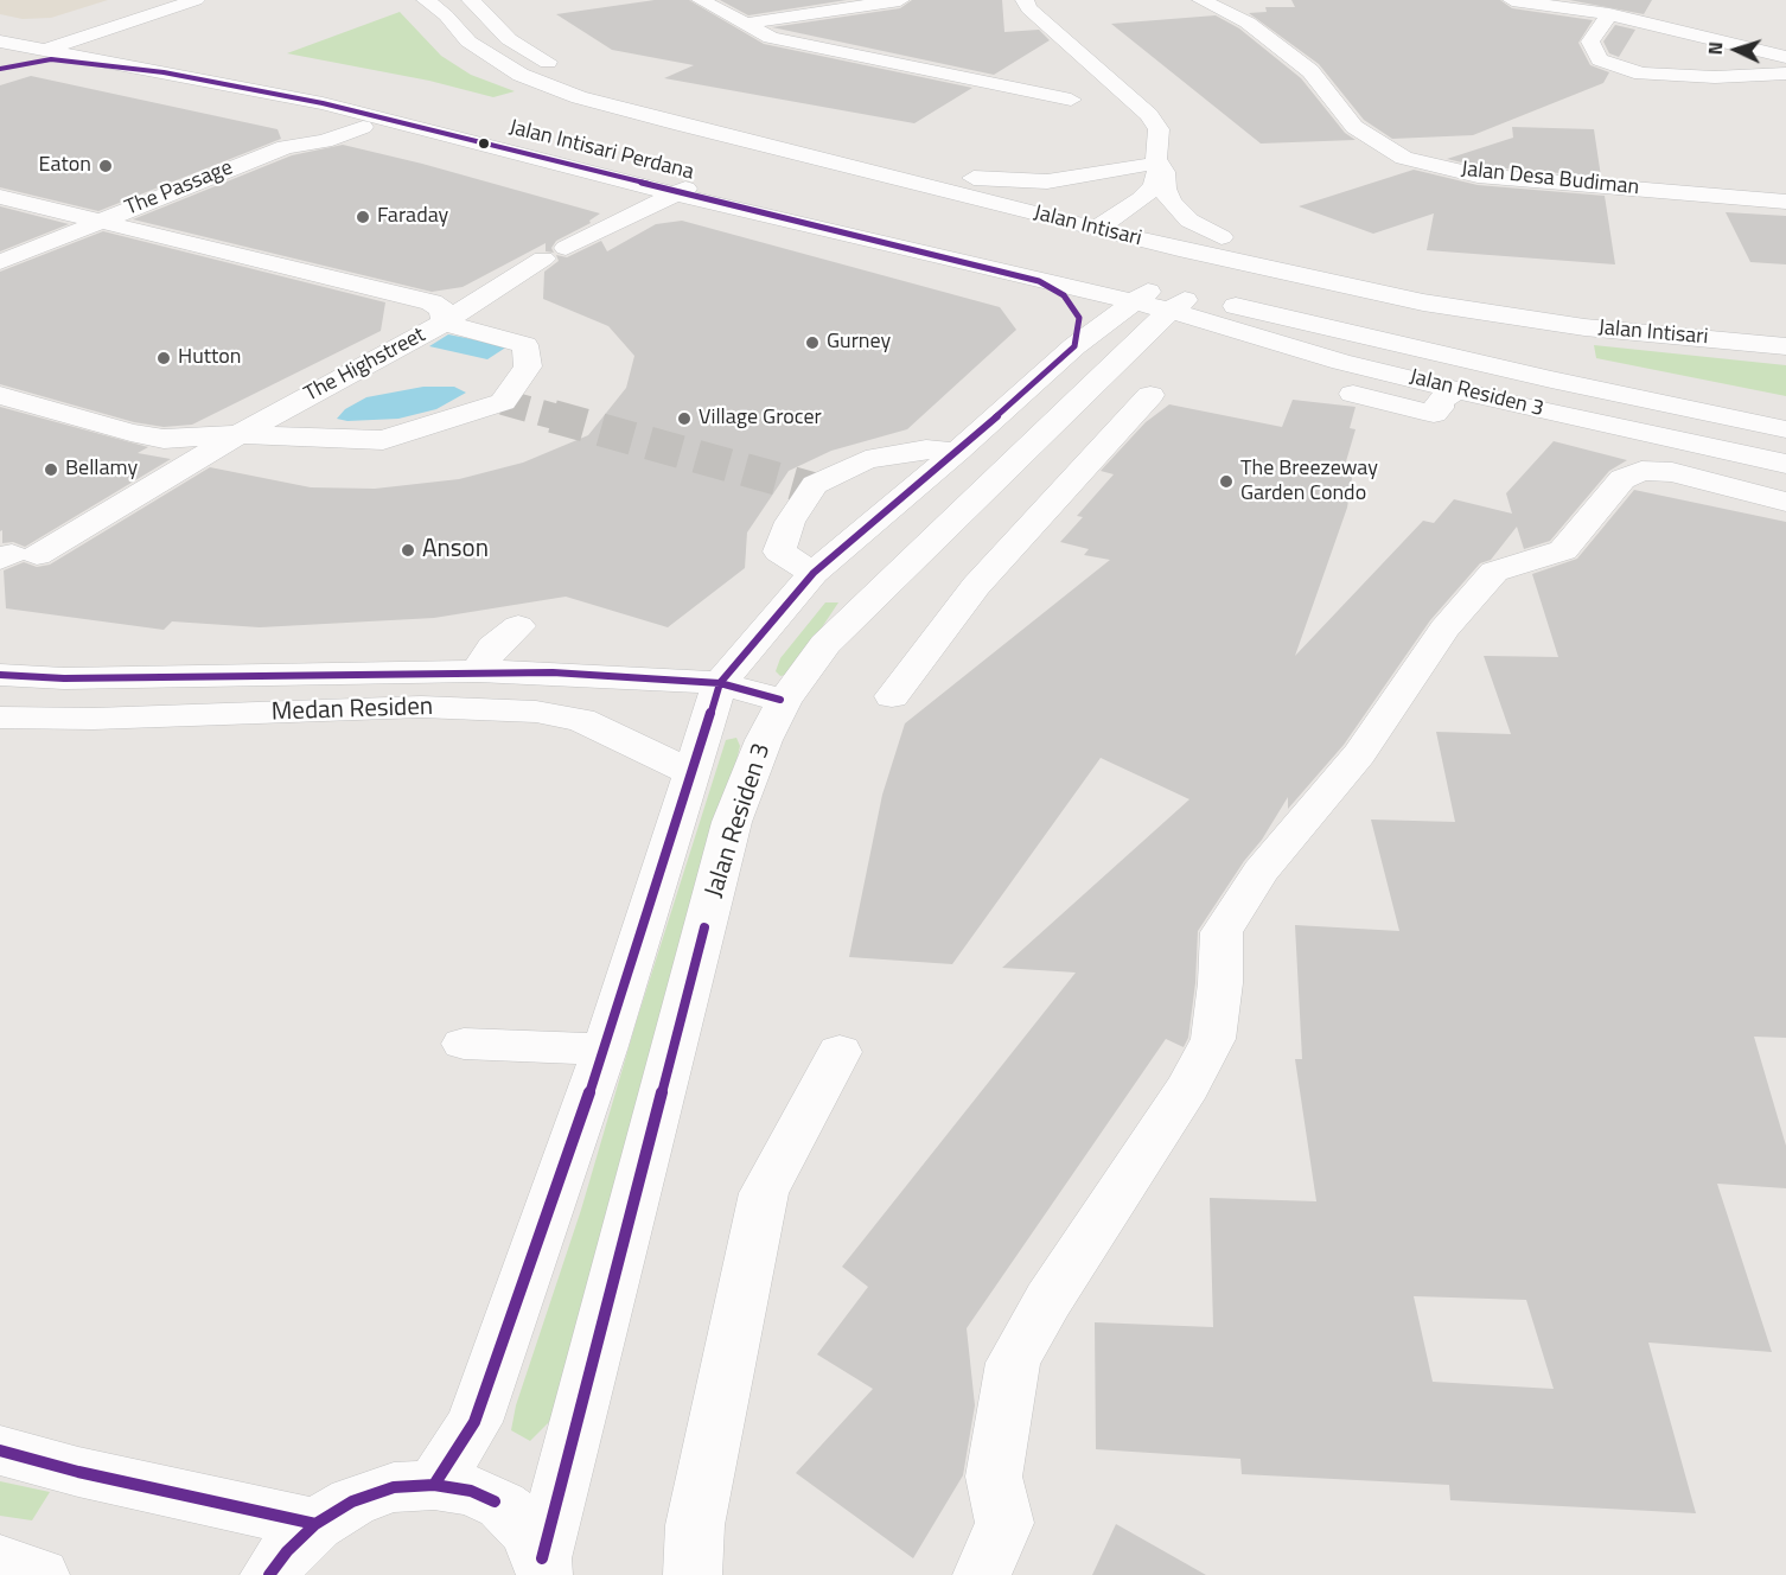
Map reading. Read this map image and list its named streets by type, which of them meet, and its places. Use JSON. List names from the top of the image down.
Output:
{
  "streets": {
    "street": [
      "Jalan Intisari Perdana",
      "Jalan Desa Budiman",
      "The Passage",
      "Jalan Intisari",
      "The Highstreet",
      "Jalan Residen 3",
      "Medan Residen"
    ]
  },
  "crossings": [
    ["Jalan Intisari Perdana", "The Passage"],
    ["Jalan Intisari Perdana", "Jalan Residen 3"],
    ["The Passage", "The Highstreet"],
    ["Jalan Residen 3", "Medan Residen"]
  ],
  "places": [
    "Eaton",
    "Faraday",
    "Gurney",
    "Hutton",
    "Village Grocer",
    "Bellamy",
    "The Breezeway Garden Condo",
    "Anson"
  ],
  "north": "left"
}
